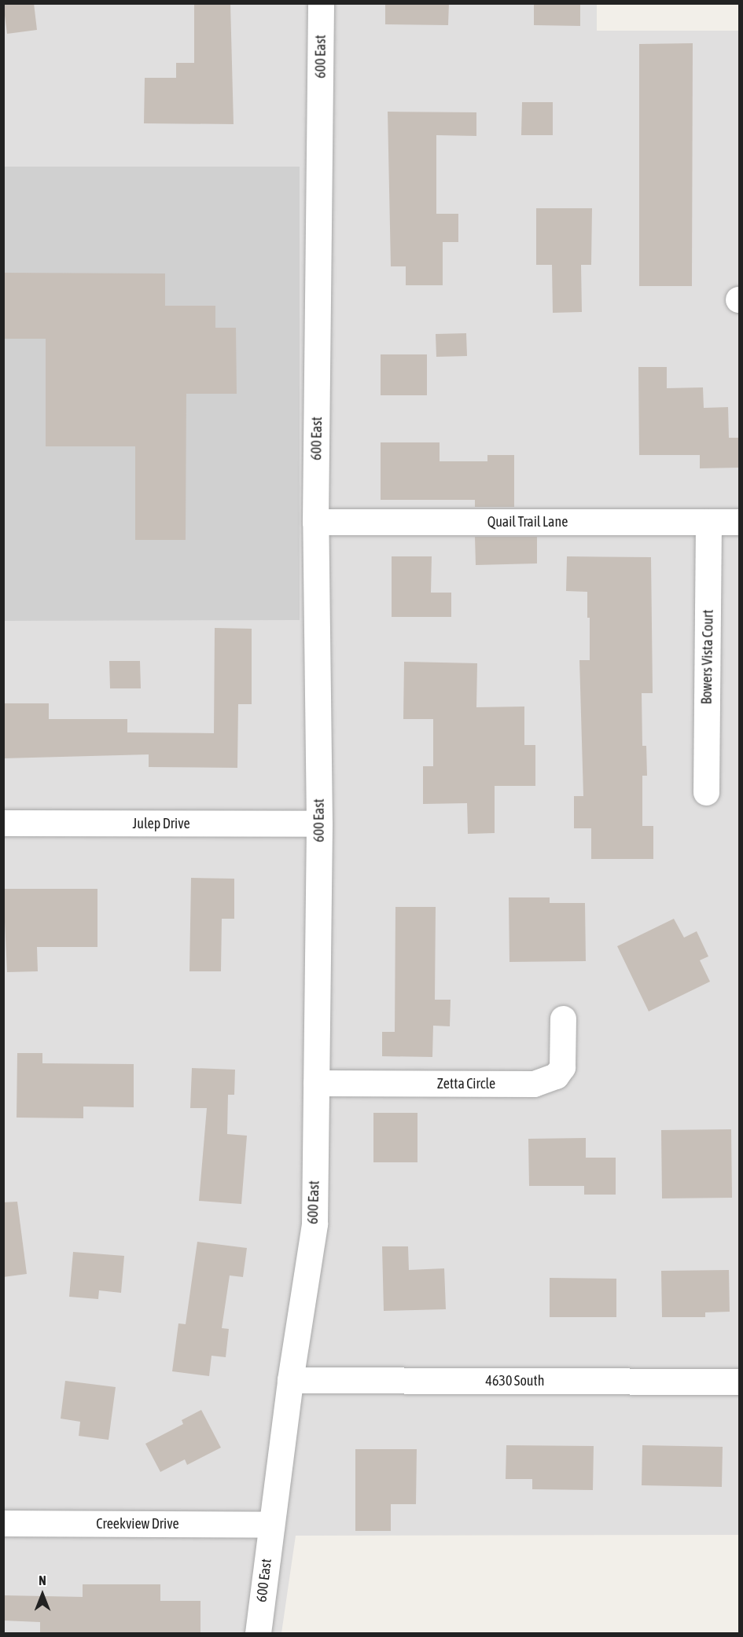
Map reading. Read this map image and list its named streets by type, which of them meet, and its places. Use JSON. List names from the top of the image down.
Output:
{
  "streets": {
    "street": [
      "600 East",
      "Quail Trail Lane",
      "Bowers Vista Court",
      "Julep Drive",
      "Zetta Circle",
      "4630 South",
      "Creekview Drive"
    ]
  },
  "crossings": [
    ["600 East", "Quail Trail Lane"],
    ["600 East", "Julep Drive"],
    ["600 East", "Zetta Circle"],
    ["600 East", "4630 South"],
    ["600 East", "Creekview Drive"],
    ["Quail Trail Lane", "Bowers Vista Court"]
  ],
  "north": "top"
}
